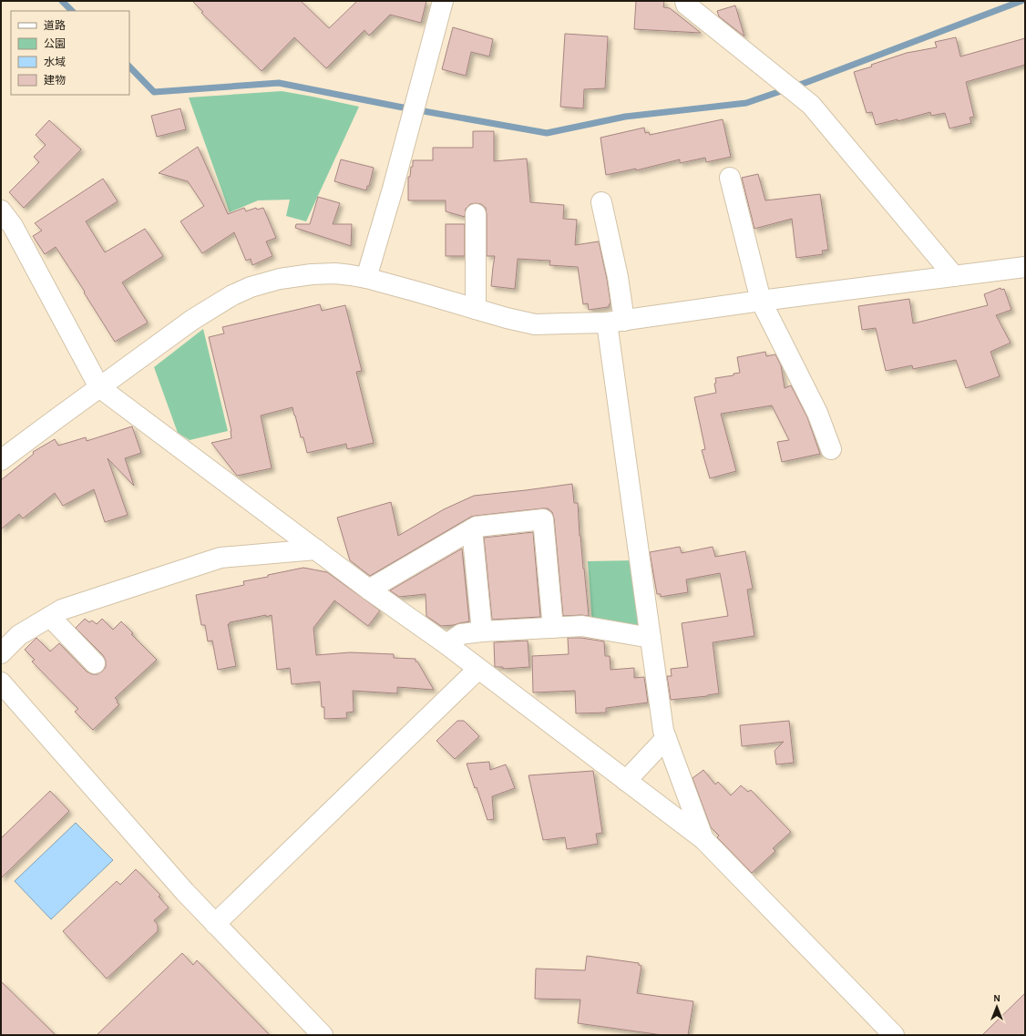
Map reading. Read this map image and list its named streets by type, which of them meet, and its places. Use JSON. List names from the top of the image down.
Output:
{
  "legend": [
    "道路",
    "公園",
    "水域",
    "建物"
  ],
  "north": "top"
}
